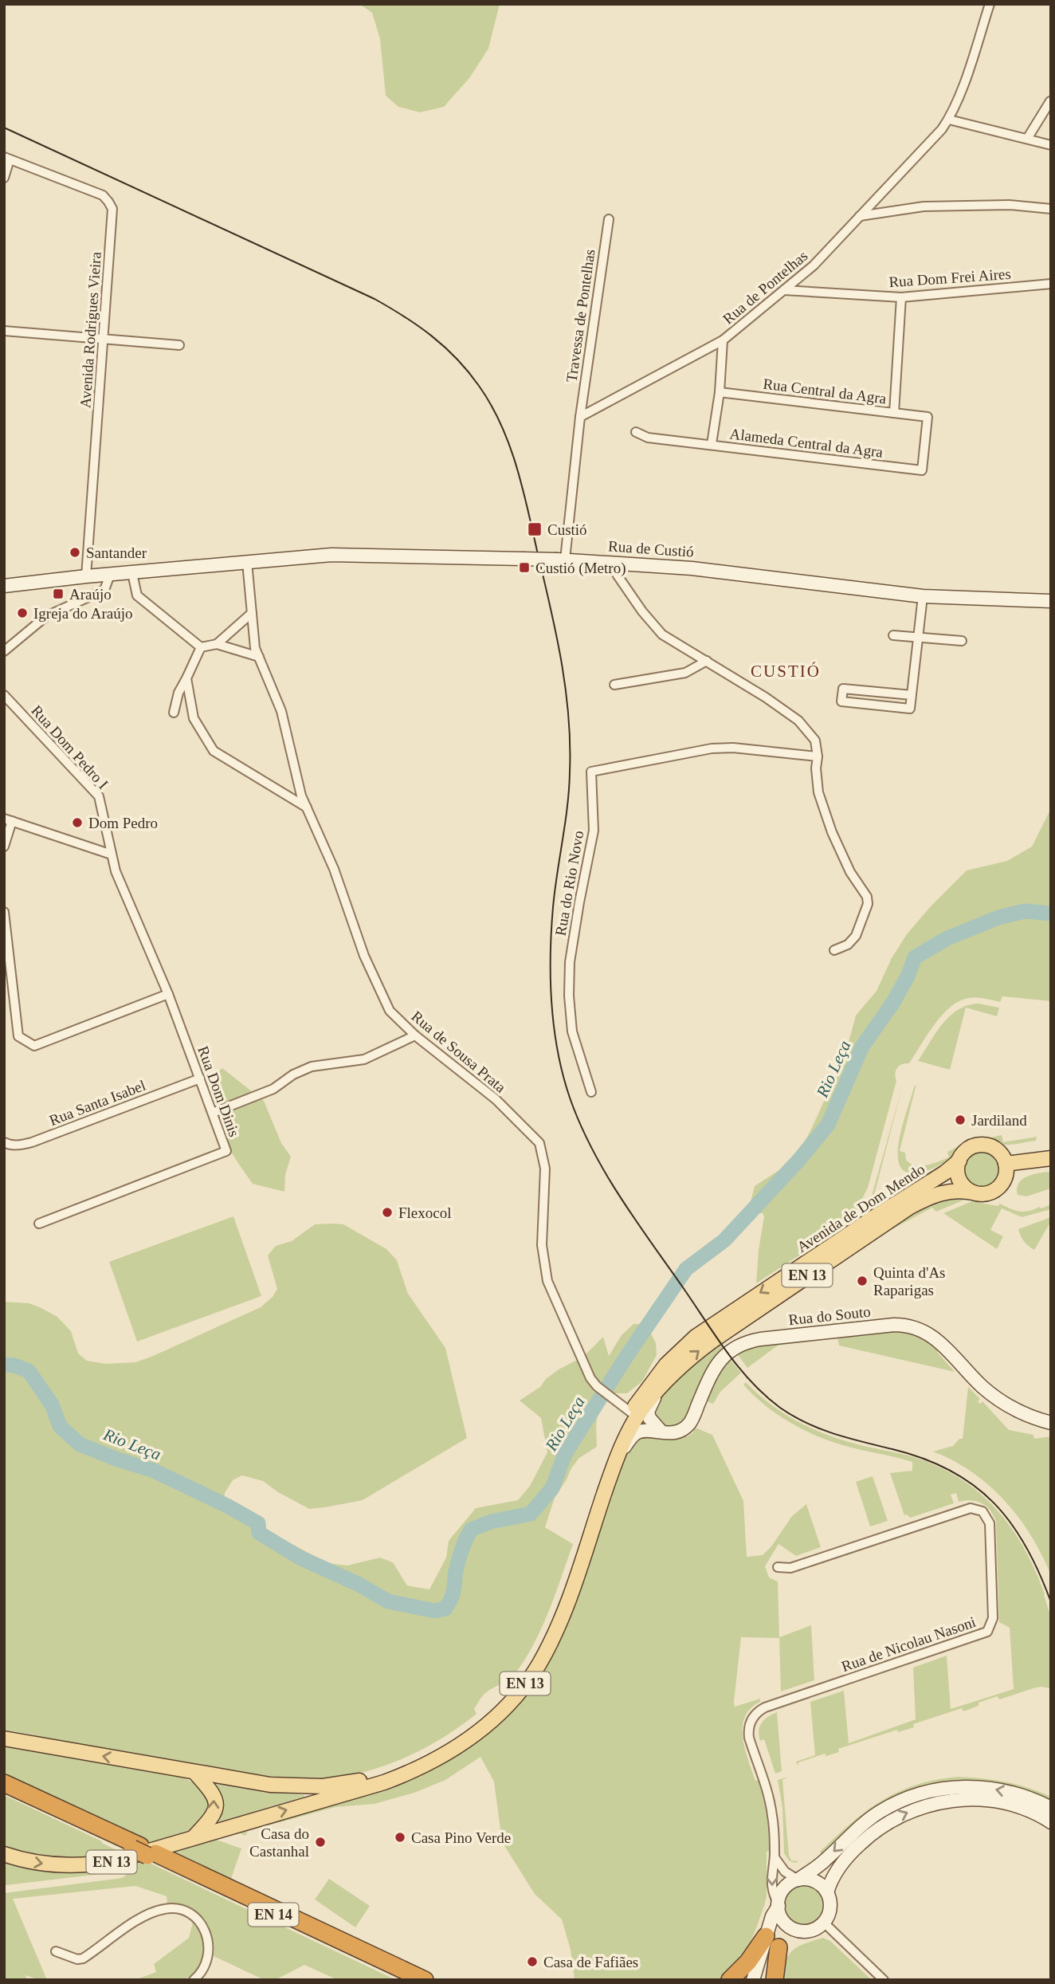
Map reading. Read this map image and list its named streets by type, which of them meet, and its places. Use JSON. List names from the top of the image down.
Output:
{
  "streets": {
    "highway": ["EN 14"],
    "main road": [
      "Rua de Custió",
      "Avenida de Dom Mendo",
      "EN 13",
      "Rua do Souto"
    ],
    "street": [
      "Rua Dom Frei Aires",
      "Rua de Pontelhas",
      "Travessa de Pontelhas",
      "Avenida Rodrigues Vieira",
      "Rua Central da Agra",
      "Alameda Central da Agra",
      "Rua Dom Pedro I",
      "Rua do Rio Novo",
      "Rua de Sousa Prata",
      "Rua Dom Dinis",
      "Rua Santa Isabel",
      "Rua de Nicolau Nasoni"
    ]
  },
  "crossings": [
    ["Rua Dom Frei Aires", "Rua de Pontelhas"],
    ["Rua de Pontelhas", "Travessa de Pontelhas"],
    ["Avenida Rodrigues Vieira", "Rua de Custió"],
    ["Rua Central da Agra", "Alameda Central da Agra"],
    ["Rua de Custió", "Rua de Sousa Prata"],
    ["Rua Dom Pedro I", "Rua Dom Dinis"],
    ["Rua de Sousa Prata", "Avenida de Dom Mendo"],
    ["Rua de Sousa Prata", "EN 13"],
    ["Rua Dom Dinis", "Rua Santa Isabel"],
    ["Avenida de Dom Mendo", "EN 13"],
    ["Avenida de Dom Mendo", "Rua do Souto"],
    ["EN 13", "Rua do Souto"]
  ],
  "districts": ["CUSTIÓ"],
  "water": ["Rio Leça"],
  "places": {
    "transit": ["Custió", "Custió (Metro)", "Araújo"],
    "other": [
      "Santander",
      "Igreja do Araújo",
      "Dom Pedro",
      "Jardiland",
      "Flexocol",
      "Quinta d'As Raparigas",
      "Casa Pino Verde",
      "Casa do Castanhal",
      "Casa de Fafiães"
    ]
  }
}
